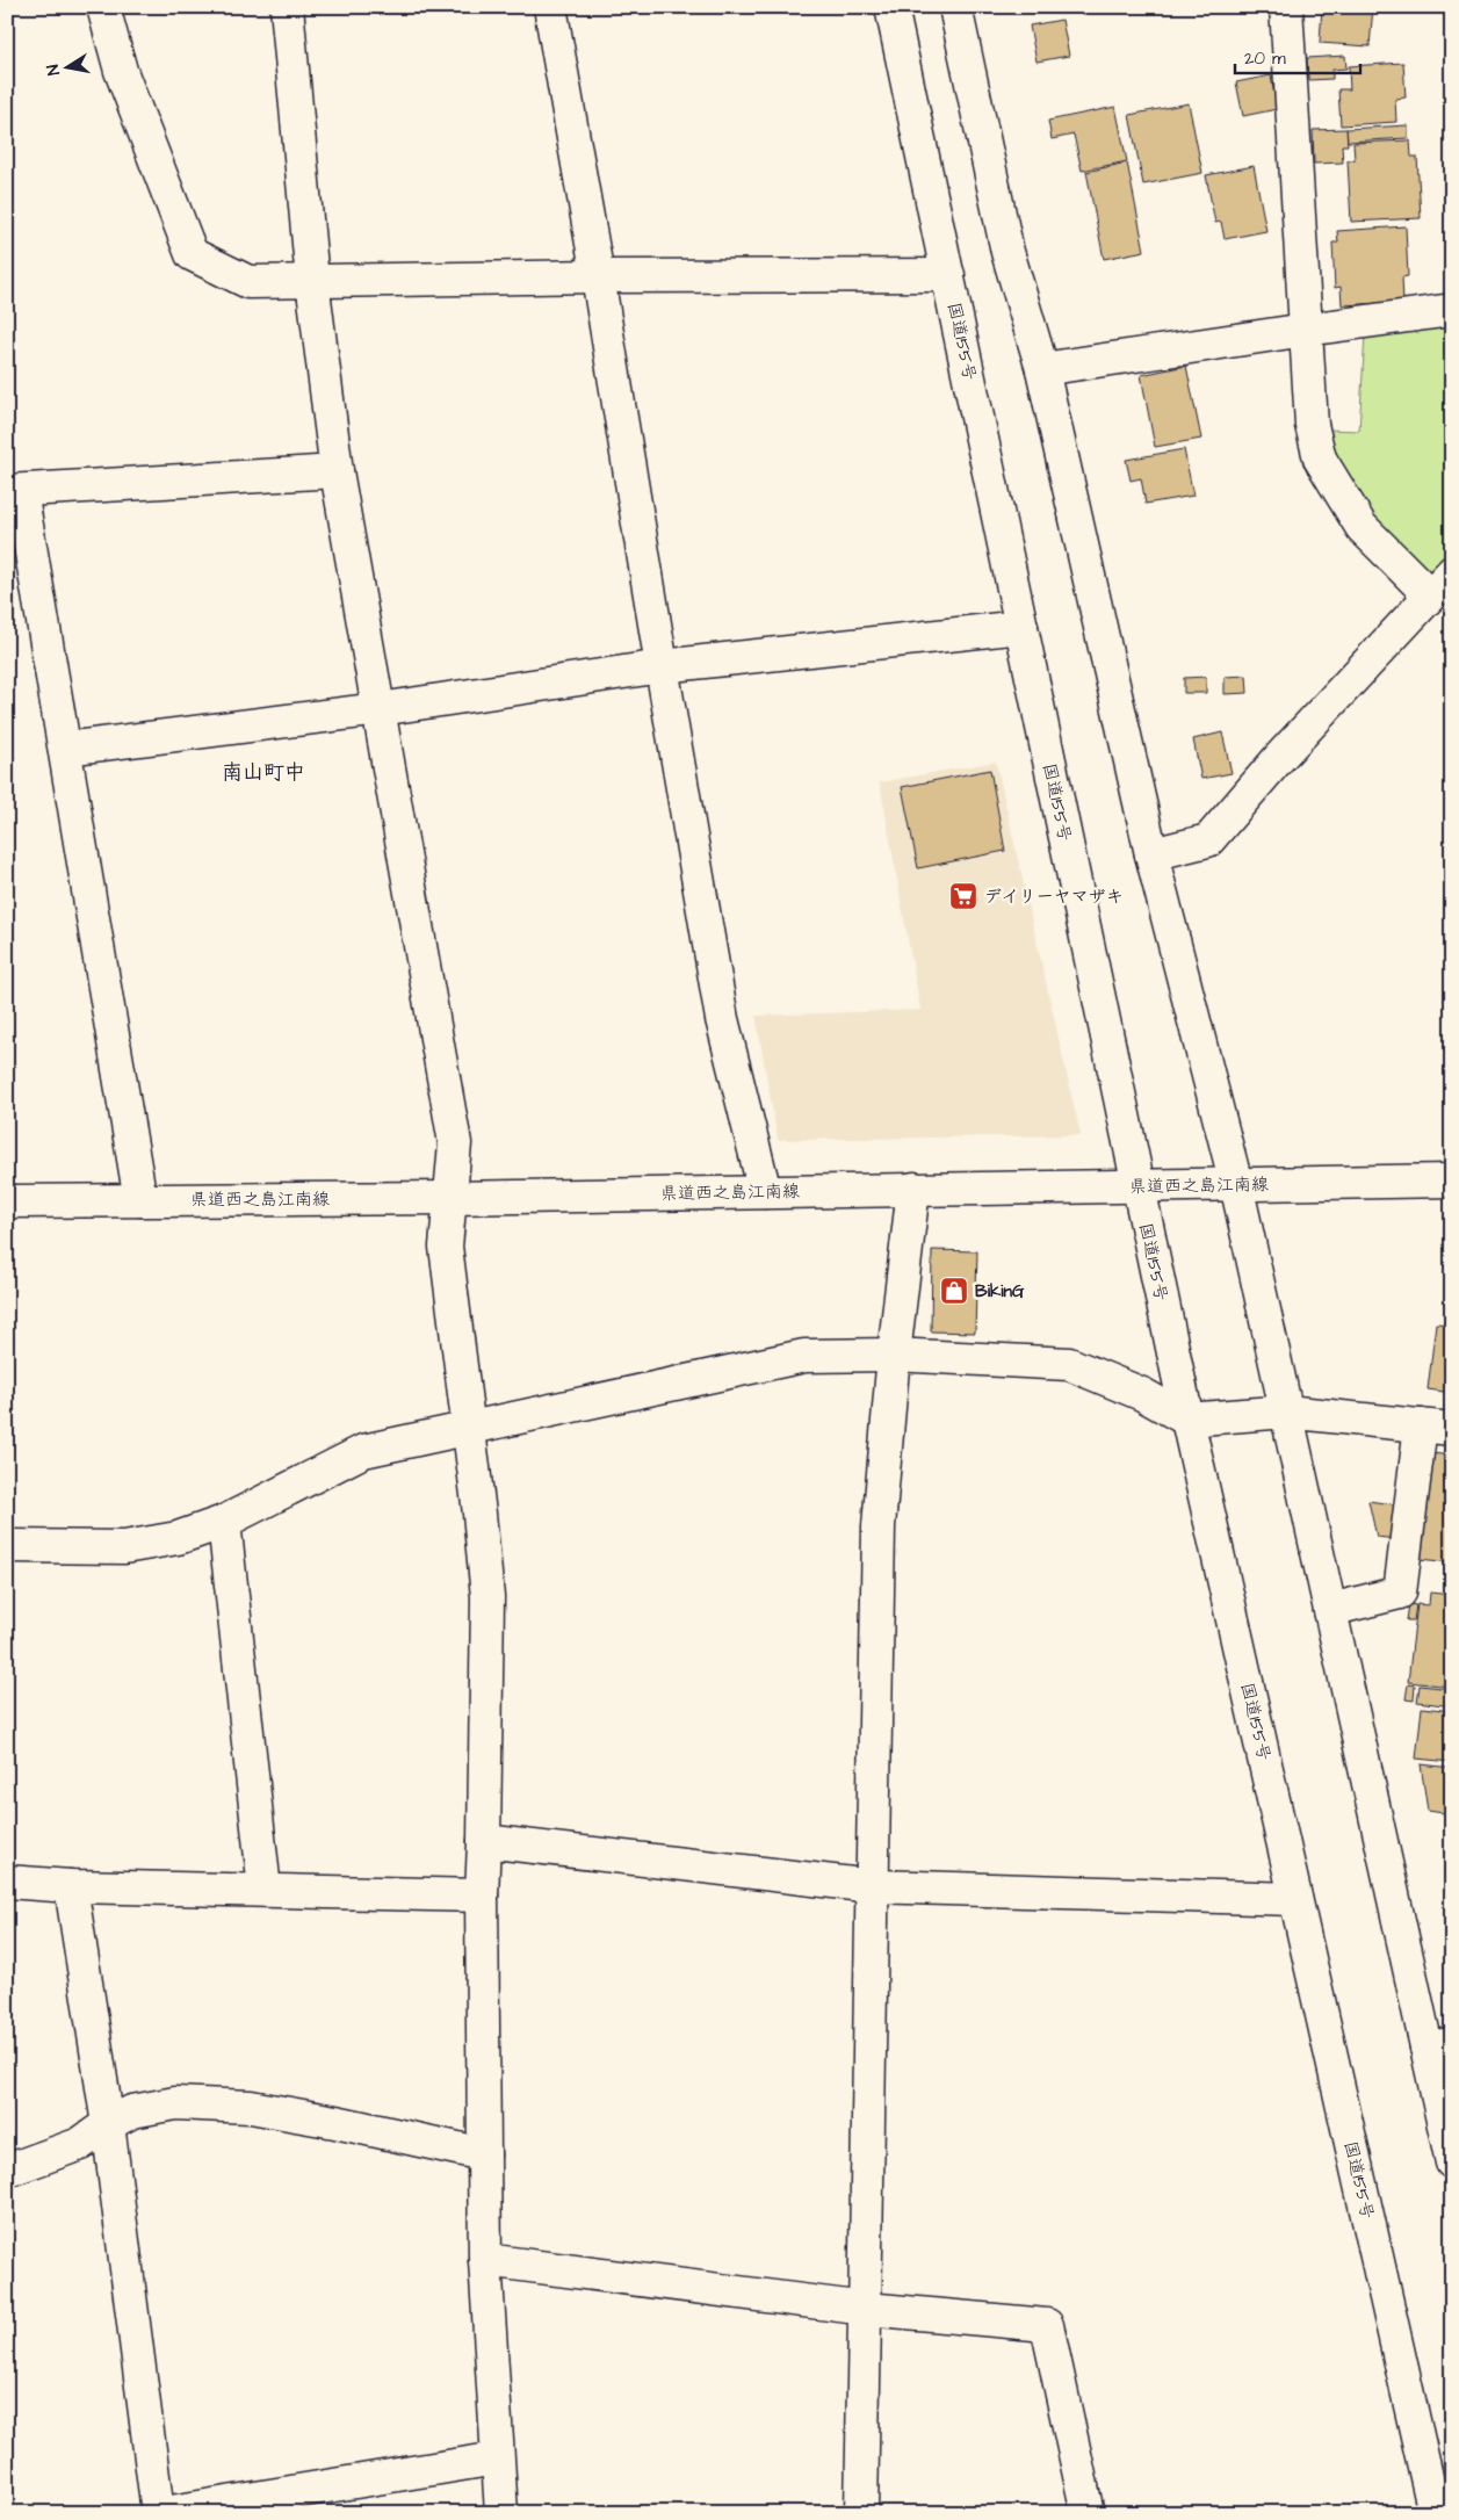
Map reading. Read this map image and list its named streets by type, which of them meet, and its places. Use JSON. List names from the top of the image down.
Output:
{
  "streets": {
    "main road": ["国道155号", "県道西之島江南線"]
  },
  "crossings": [
    ["国道155号", "県道西之島江南線"]
  ],
  "districts": ["南山町中"],
  "places": {
    "supermarket": ["デイリーヤマザキ"],
    "shop": ["BikinG"]
  },
  "scale_bar": "20 m",
  "north": "left"
}
